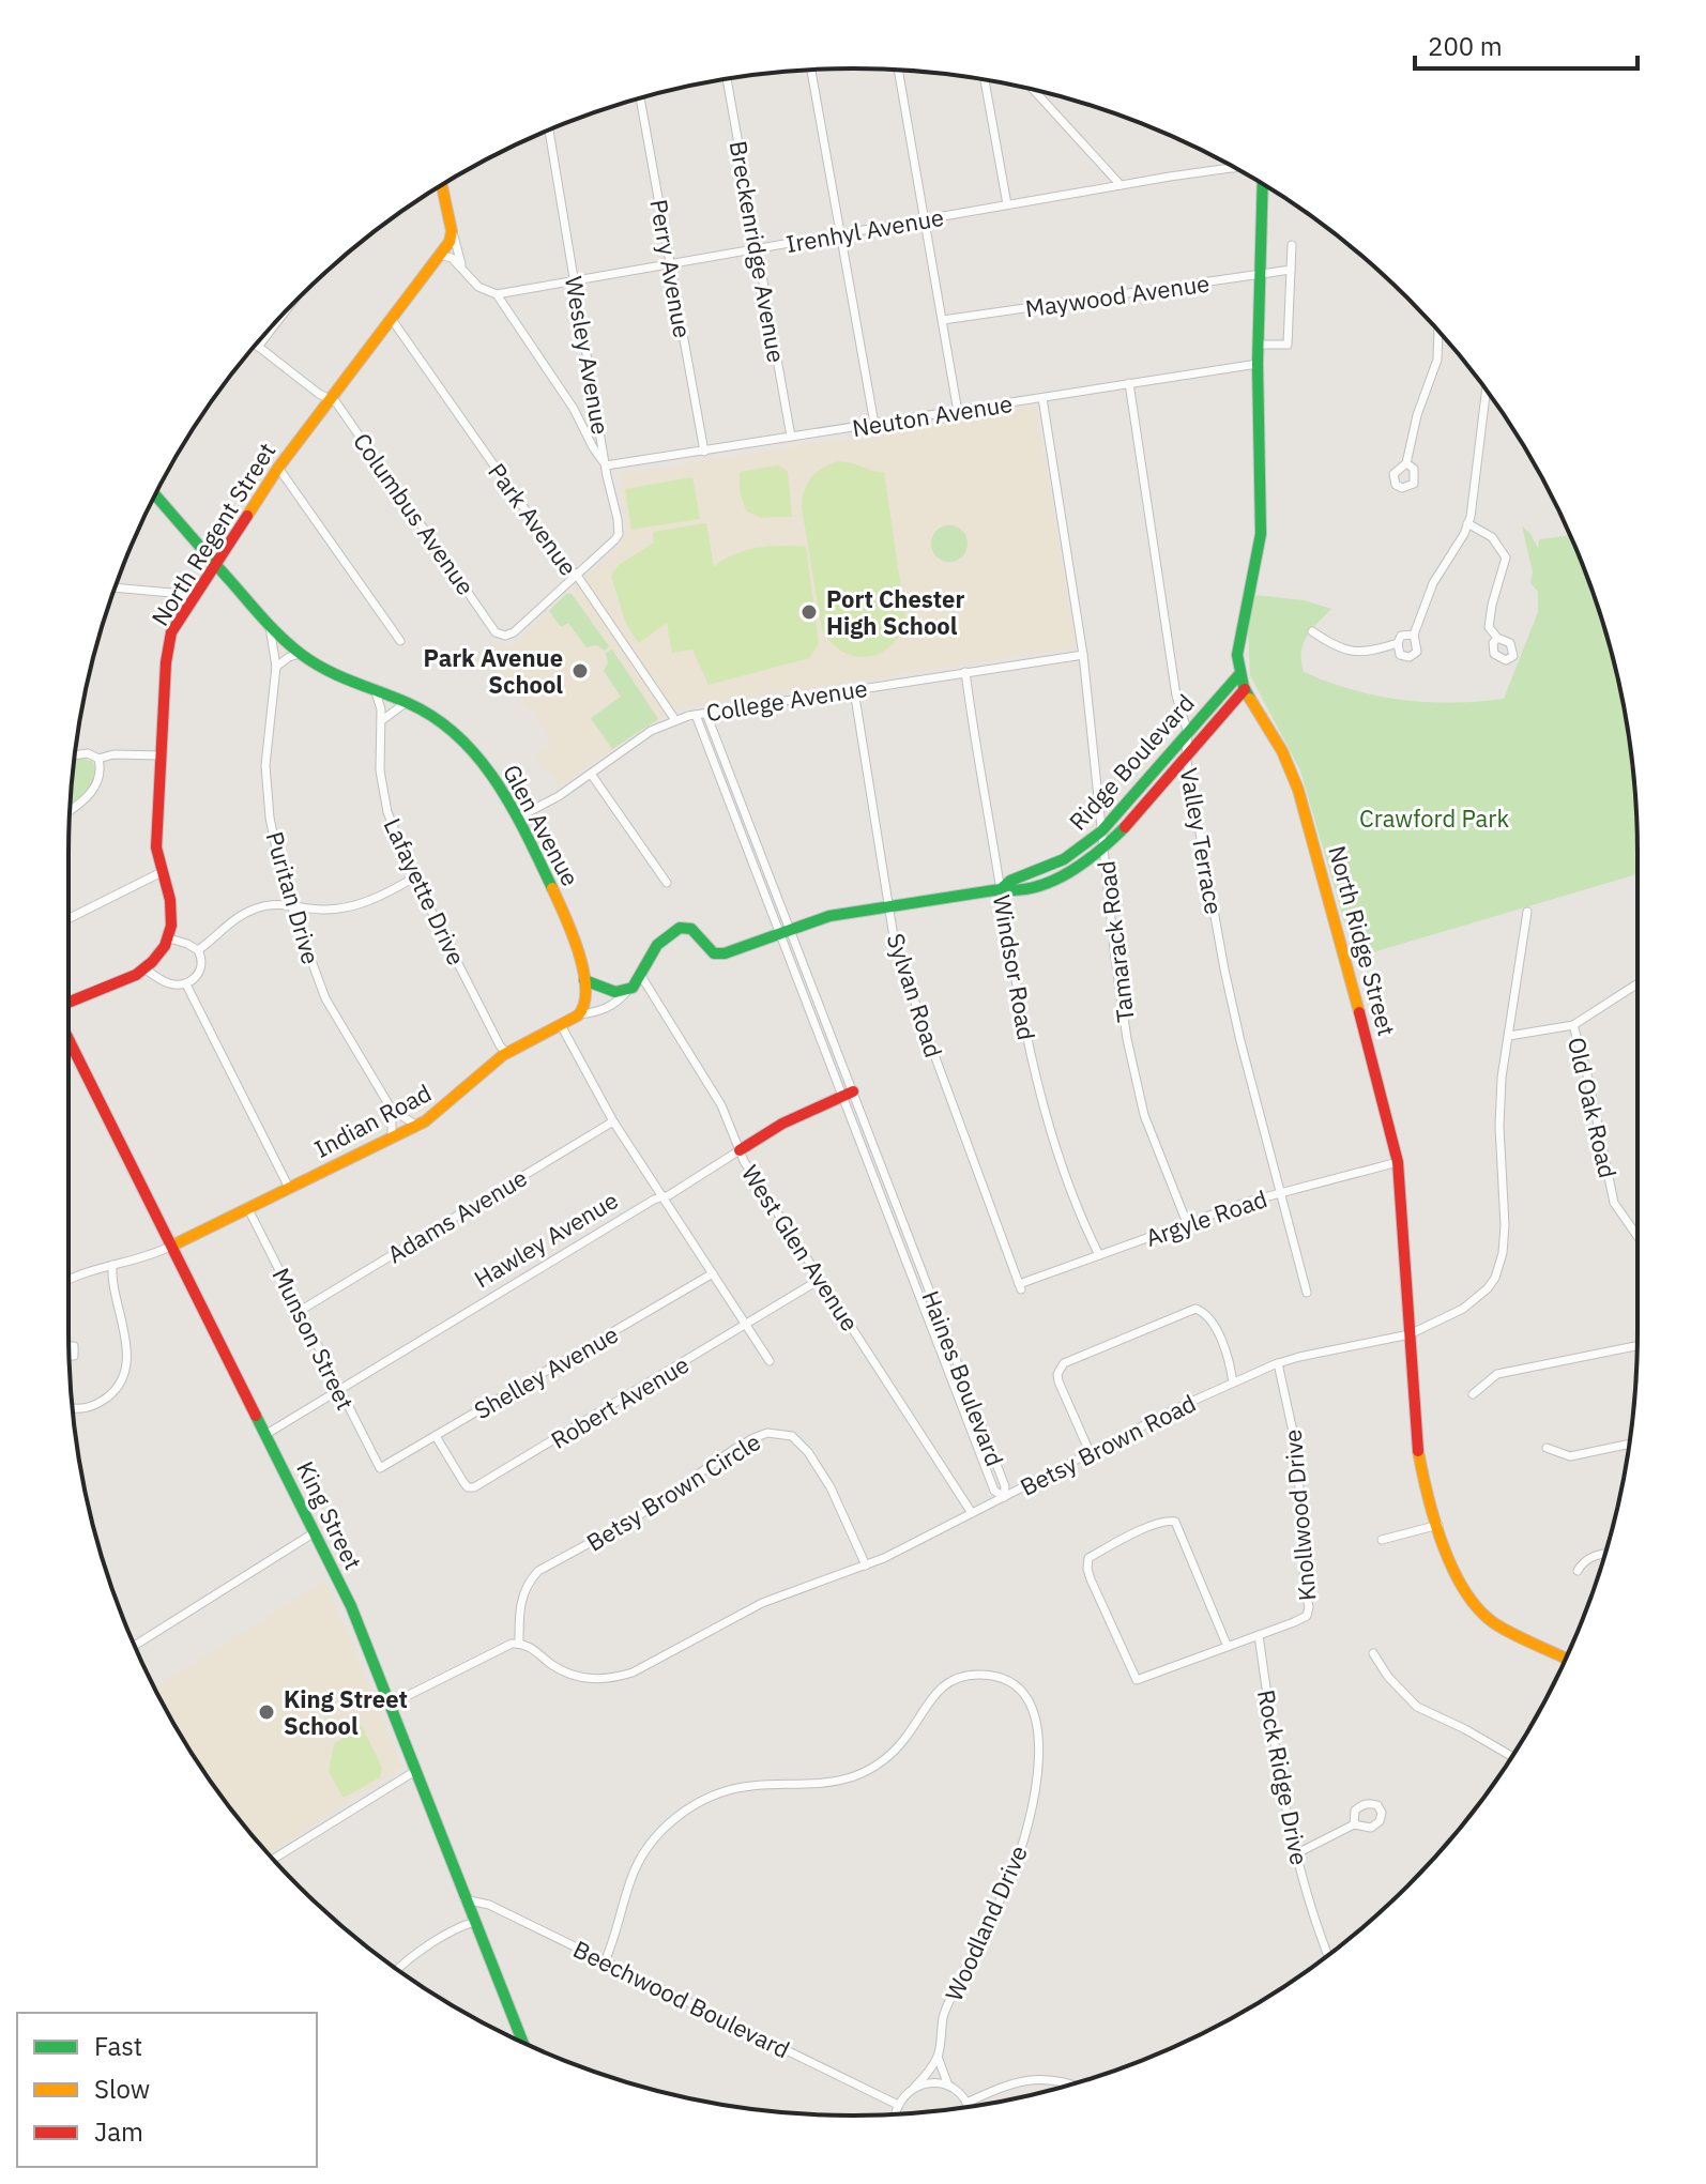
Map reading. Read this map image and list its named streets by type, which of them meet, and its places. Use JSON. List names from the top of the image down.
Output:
{
  "streets": {
    "street": [
      "Irenhyl Avenue",
      "Breckenridge Avenue",
      "Perry Avenue",
      "Maywood Avenue",
      "Wesley Avenue",
      "Neuton Avenue",
      "Columbus Avenue",
      "Park Avenue",
      "North Regent Street",
      "College Avenue",
      "Ridge Boulevard",
      "Glen Avenue",
      "Valley Terrace",
      "Lafayette Drive",
      "Puritan Drive",
      "North Ridge Street",
      "Tamarack Road",
      "Windsor Road",
      "Sylvan Road",
      "Old Oak Road",
      "Indian Road",
      "Adams Avenue",
      "Argyle Road",
      "Hawley Avenue",
      "West Glen Avenue",
      "Munson Street",
      "Shelley Avenue",
      "Haines Boulevard",
      "Robert Avenue",
      "Betsy Brown Road",
      "Betsy Brown Circle",
      "King Street",
      "Knollwood Drive",
      "Rock Ridge Drive",
      "Woodland Drive",
      "Beechwood Boulevard"
    ]
  },
  "crossings": [
    ["Irenhyl Avenue", "Breckenridge Avenue"],
    ["Irenhyl Avenue", "Perry Avenue"],
    ["Irenhyl Avenue", "Wesley Avenue"],
    ["Breckenridge Avenue", "Neuton Avenue"],
    ["Perry Avenue", "Neuton Avenue"],
    ["Maywood Avenue", "North Ridge Street"],
    ["Wesley Avenue", "Neuton Avenue"],
    ["Wesley Avenue", "Columbus Avenue"],
    ["Wesley Avenue", "Park Avenue"],
    ["Neuton Avenue", "Valley Terrace"],
    ["Neuton Avenue", "North Ridge Street"],
    ["Neuton Avenue", "Tamarack Road"],
    ["Columbus Avenue", "Park Avenue"],
    ["Columbus Avenue", "North Regent Street"],
    ["Park Avenue", "North Regent Street"],
    ["Park Avenue", "College Avenue"],
    ["North Regent Street", "Glen Avenue"],
    ["College Avenue", "Glen Avenue"],
    ["College Avenue", "Tamarack Road"],
    ["College Avenue", "Windsor Road"],
    ["College Avenue", "Sylvan Road"],
    ["College Avenue", "Haines Boulevard"],
    ["Ridge Boulevard", "Valley Terrace"],
    ["Ridge Boulevard", "North Ridge Street"],
    ["Ridge Boulevard", "Tamarack Road"],
    ["Ridge Boulevard", "Windsor Road"],
    ["Ridge Boulevard", "Sylvan Road"],
    ["Ridge Boulevard", "Indian Road"],
    ["Ridge Boulevard", "Haines Boulevard"],
    ["Glen Avenue", "Lafayette Drive"],
    ["Glen Avenue", "Puritan Drive"],
    ["Valley Terrace", "Argyle Road"],
    ["Lafayette Drive", "Indian Road"],
    ["Puritan Drive", "Indian Road"],
    ["North Ridge Street", "Argyle Road"],
    ["North Ridge Street", "Betsy Brown Road"],
    ["Tamarack Road", "Argyle Road"],
    ["Windsor Road", "Argyle Road"],
    ["Sylvan Road", "Argyle Road"],
    ["Indian Road", "West Glen Avenue"],
    ["Indian Road", "Munson Street"],
    ["Indian Road", "Haines Boulevard"],
    ["Indian Road", "King Street"],
    ["Adams Avenue", "Munson Street"],
    ["Hawley Avenue", "West Glen Avenue"],
    ["Hawley Avenue", "Munson Street"],
    ["Hawley Avenue", "Haines Boulevard"],
    ["Hawley Avenue", "King Street"],
    ["West Glen Avenue", "Robert Avenue"],
    ["West Glen Avenue", "Betsy Brown Road"],
    ["Munson Street", "Shelley Avenue"],
    ["Shelley Avenue", "Robert Avenue"],
    ["Haines Boulevard", "Betsy Brown Road"],
    ["Betsy Brown Road", "Betsy Brown Circle"],
    ["Betsy Brown Road", "Knollwood Drive"],
    ["King Street", "Beechwood Boulevard"],
    ["Knollwood Drive", "Rock Ridge Drive"],
    ["Woodland Drive", "Beechwood Boulevard"]
  ],
  "parks": ["Crawford Park"],
  "places": ["Port Chester High School", "Park Avenue School", "King Street School"],
  "legend": ["Fast", "Slow", "Jam"],
  "scale_bar": "200 m"
}
